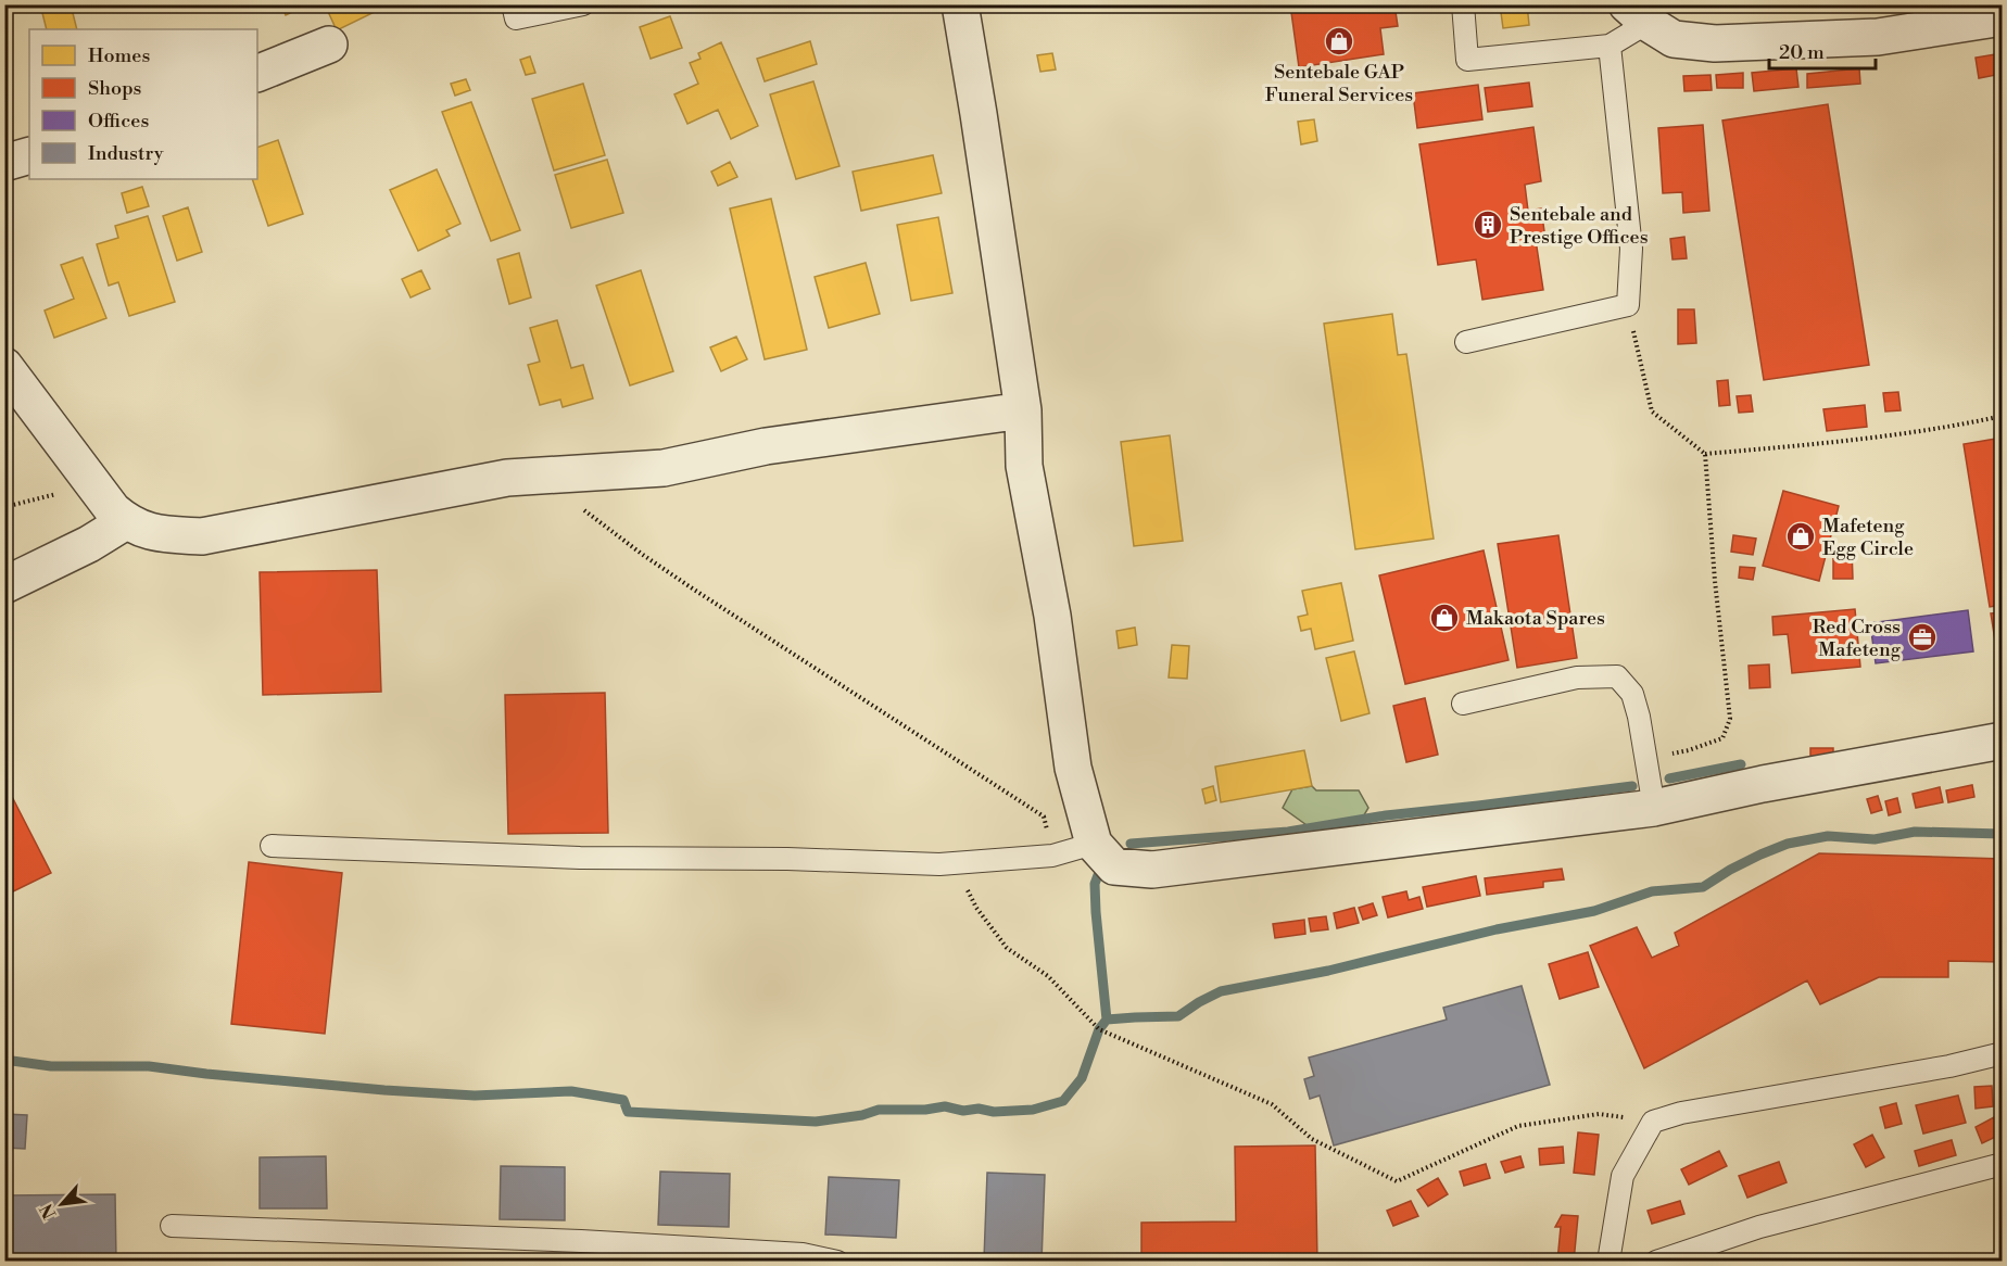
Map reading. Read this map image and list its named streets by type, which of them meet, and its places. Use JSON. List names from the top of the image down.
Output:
{
  "places": {
    "shop": ["Sentebale GAP Funeral Services", "Mafeteng Egg Circle", "Makaota Spares"],
    "building": ["Sentebale and Prestige Offices"],
    "office": ["Red Cross Mafeteng"]
  },
  "legend": [
    "Homes",
    "Shops",
    "Offices",
    "Industry"
  ],
  "scale_bar": "20 m",
  "north": "bottom left"
}
